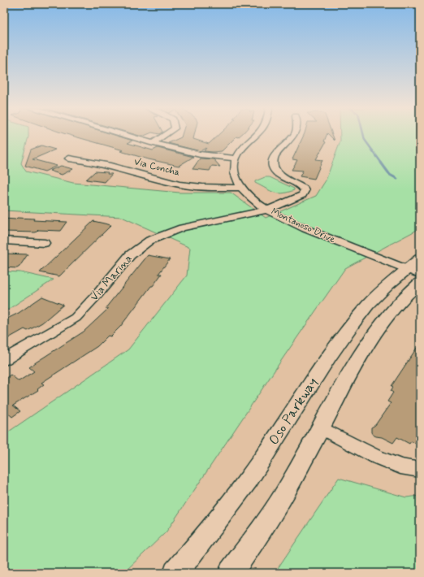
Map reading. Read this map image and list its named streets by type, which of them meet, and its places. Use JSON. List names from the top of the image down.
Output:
{
  "streets": {
    "main road": ["Oso Parkway"],
    "street": ["Via Concha", "Montanoso Drive", "Via Marina"]
  },
  "crossings": [
    ["Via Concha", "Montanoso Drive"],
    ["Montanoso Drive", "Via Marina"],
    ["Montanoso Drive", "Oso Parkway"]
  ]
}
